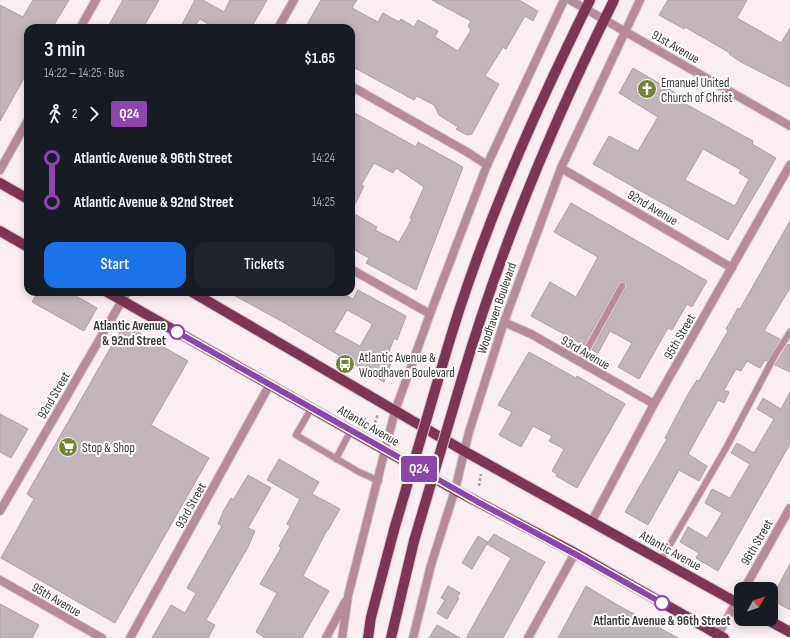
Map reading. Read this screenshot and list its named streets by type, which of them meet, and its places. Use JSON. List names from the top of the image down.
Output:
{
  "streets": {
    "main road": ["Woodhaven Boulevard", "Atlantic Avenue"],
    "street": [
      "91st Avenue",
      "92nd Avenue",
      "95th Street",
      "93rd Avenue",
      "92nd Street",
      "93rd Street",
      "96th Street",
      "95th Avenue"
    ]
  },
  "crossings": [
    ["91st Avenue", "Woodhaven Boulevard"],
    ["92nd Avenue", "Woodhaven Boulevard"],
    ["92nd Avenue", "95th Street"],
    ["Woodhaven Boulevard", "93rd Avenue"],
    ["Woodhaven Boulevard", "Atlantic Avenue"],
    ["95th Street", "93rd Avenue"],
    ["95th Street", "Atlantic Avenue"],
    ["92nd Street", "Atlantic Avenue"],
    ["Atlantic Avenue", "93rd Street"]
  ],
  "places": {
    "church": ["Emanuel United Church of Christ"],
    "other": ["Atlantic Avenue & 92nd Street", "Atlantic Avenue & 96th Street"],
    "bus stop": ["Atlantic Avenue & Woodhaven Boulevard"],
    "supermarket": ["Stop & Shop"]
  },
  "lines": ["bus line Q24"],
  "north": "top right",
  "page": {
    "on_map": "Q24",
    "heading": ["3 min", "14:22 – 14:25 · Bus", "$1.65"],
    "legs": ["2", "Q24"],
    "list": [
      {
        "name": "Atlantic Avenue & 96th Street",
        "value": "14:24"
      },
      {
        "name": "Atlantic Avenue & 92nd Street",
        "value": "14:25"
      }
    ],
    "buttons": ["Start", "Tickets"]
  }
}
